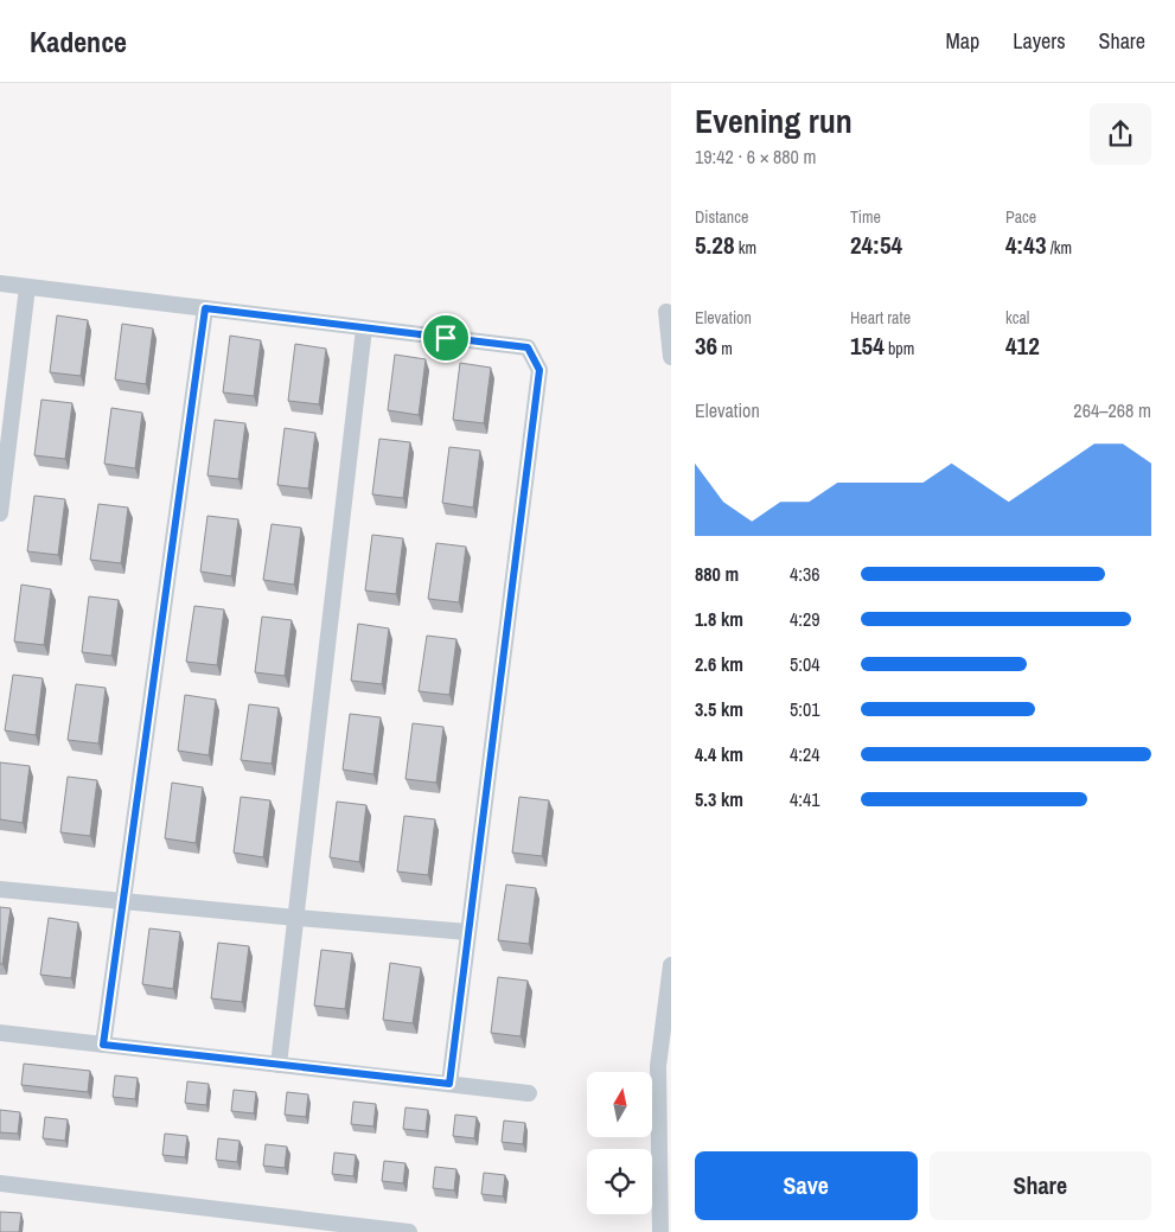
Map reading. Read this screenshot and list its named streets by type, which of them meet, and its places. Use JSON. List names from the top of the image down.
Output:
{
  "north": "top",
  "page": {
    "header": "Kadence",
    "nav": ["Map", "Layers", "Share"],
    "heading": ["Evening run", "19:42 · 6 × 880 m"],
    "stats": [
      ["Distance", "5.28 km"],
      ["Time", "24:54"],
      ["Pace", "4:43 /km"],
      ["Elevation", "36 m"],
      ["Heart rate", "154 bpm"],
      ["kcal", "412"]
    ],
    "chart": ["Elevation", "264–268 m"],
    "list": [
      {
        "name": "880 m",
        "note": "4:36"
      },
      {
        "name": "1.8 km",
        "note": "4:29"
      },
      {
        "name": "2.6 km",
        "note": "5:04"
      },
      {
        "name": "3.5 km",
        "note": "5:01"
      },
      {
        "name": "4.4 km",
        "note": "4:24"
      },
      {
        "name": "5.3 km",
        "note": "4:41"
      }
    ],
    "buttons": ["Save", "Share"]
  }
}
